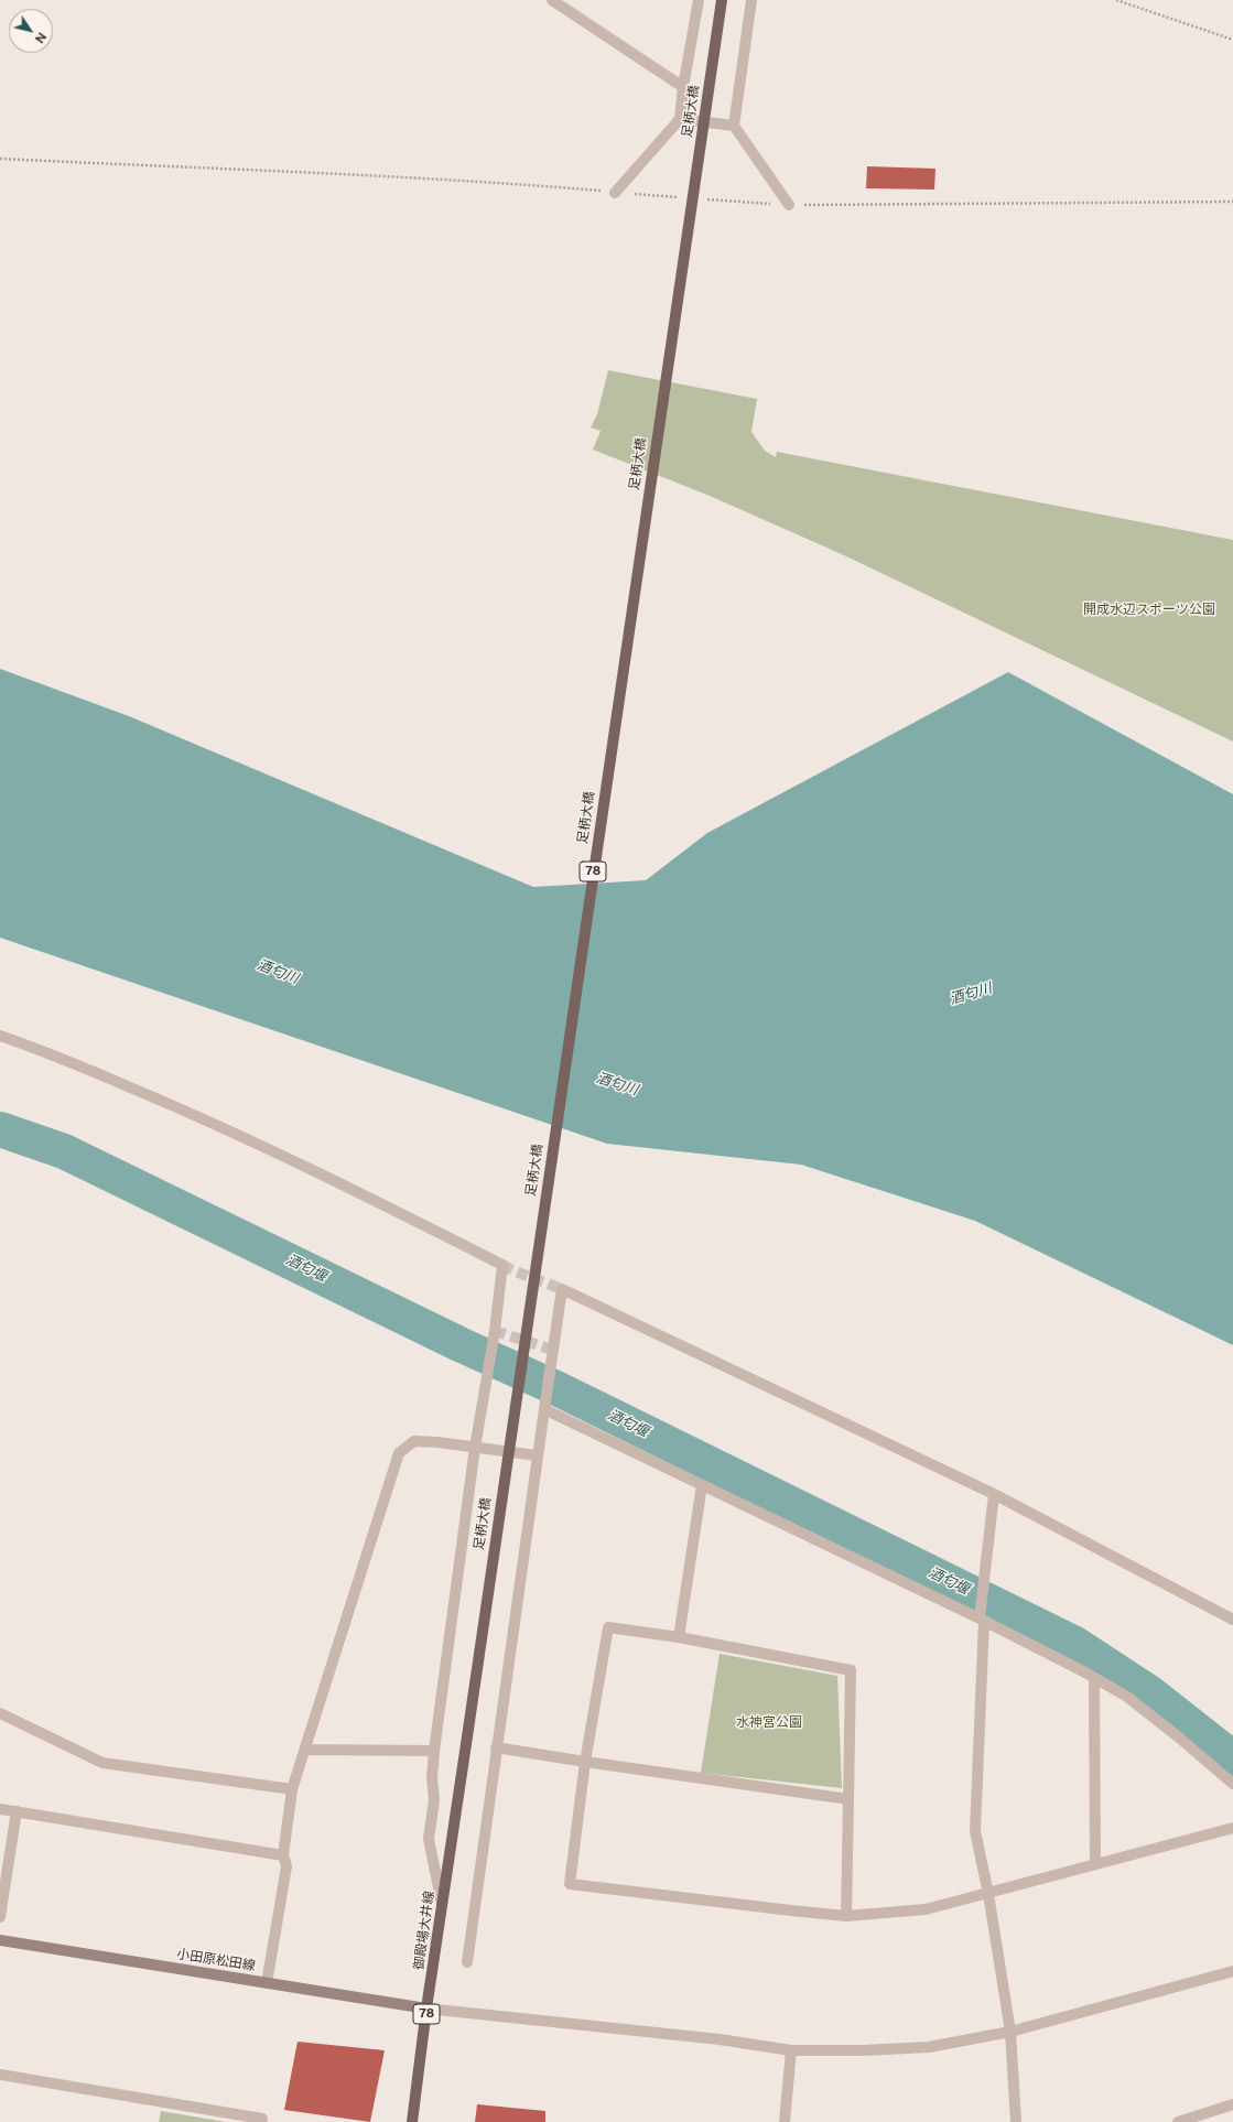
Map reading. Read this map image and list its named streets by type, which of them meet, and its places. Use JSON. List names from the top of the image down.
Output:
{
  "streets": {
    "main road": [
      "足柄大橋",
      "78",
      "御殿場大井線",
      "小田原松田線"
    ]
  },
  "crossings": [
    ["足柄大橋", "御殿場大井線"],
    ["御殿場大井線", "小田原松田線"]
  ],
  "water": ["酒匂川", "酒匂堰"],
  "parks": ["開成水辺スポーツ公園", "水神宮公園"],
  "north": "bottom right"
}
